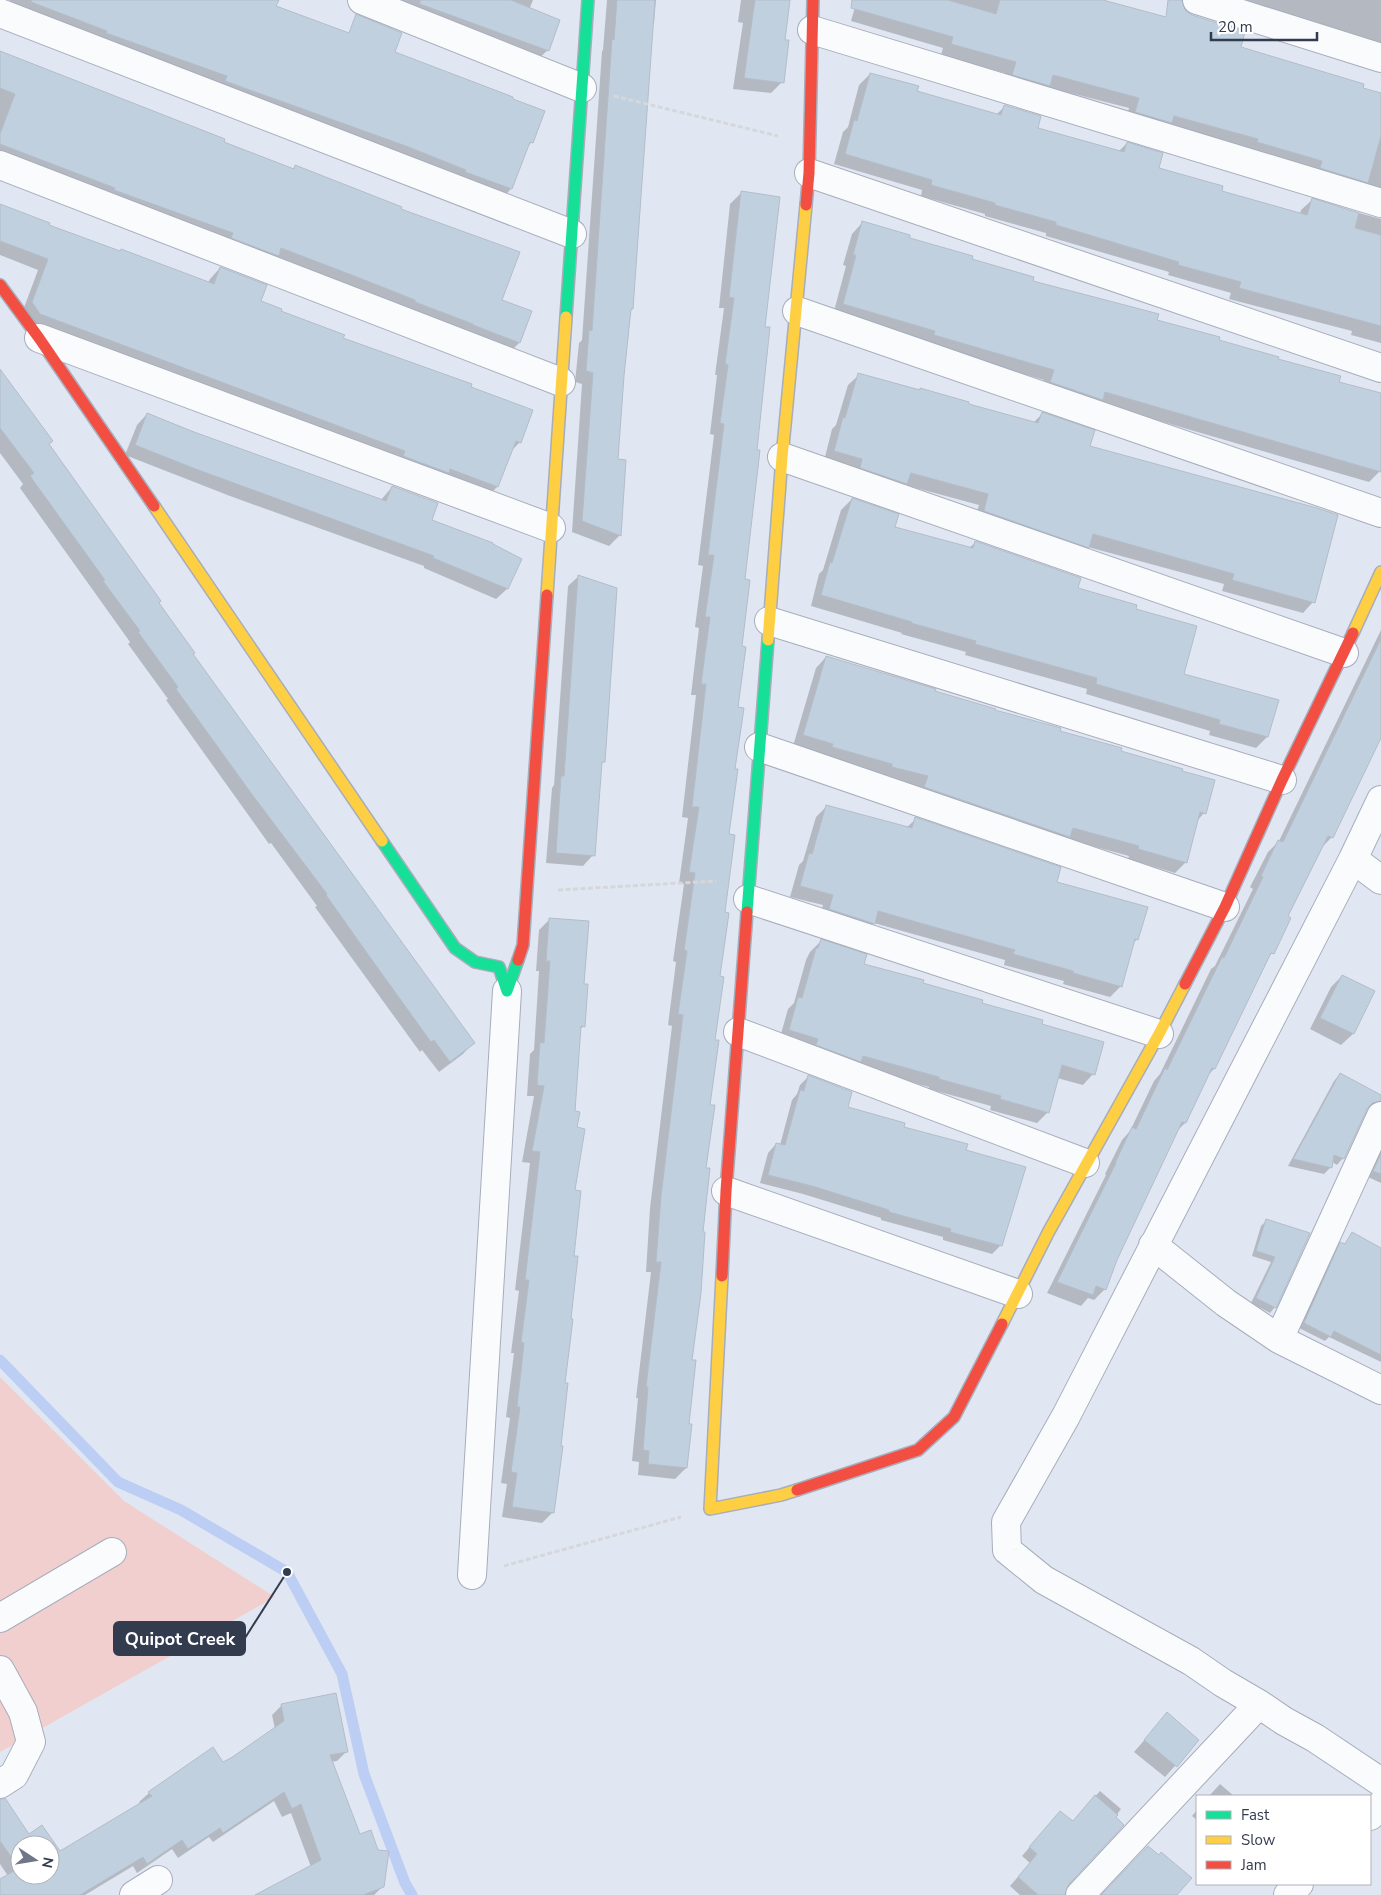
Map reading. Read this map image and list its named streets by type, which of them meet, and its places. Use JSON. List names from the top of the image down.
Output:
{
  "places": ["Quipot Creek"],
  "legend": ["Fast", "Slow", "Jam"],
  "scale_bar": "20 m",
  "north": "right"
}
